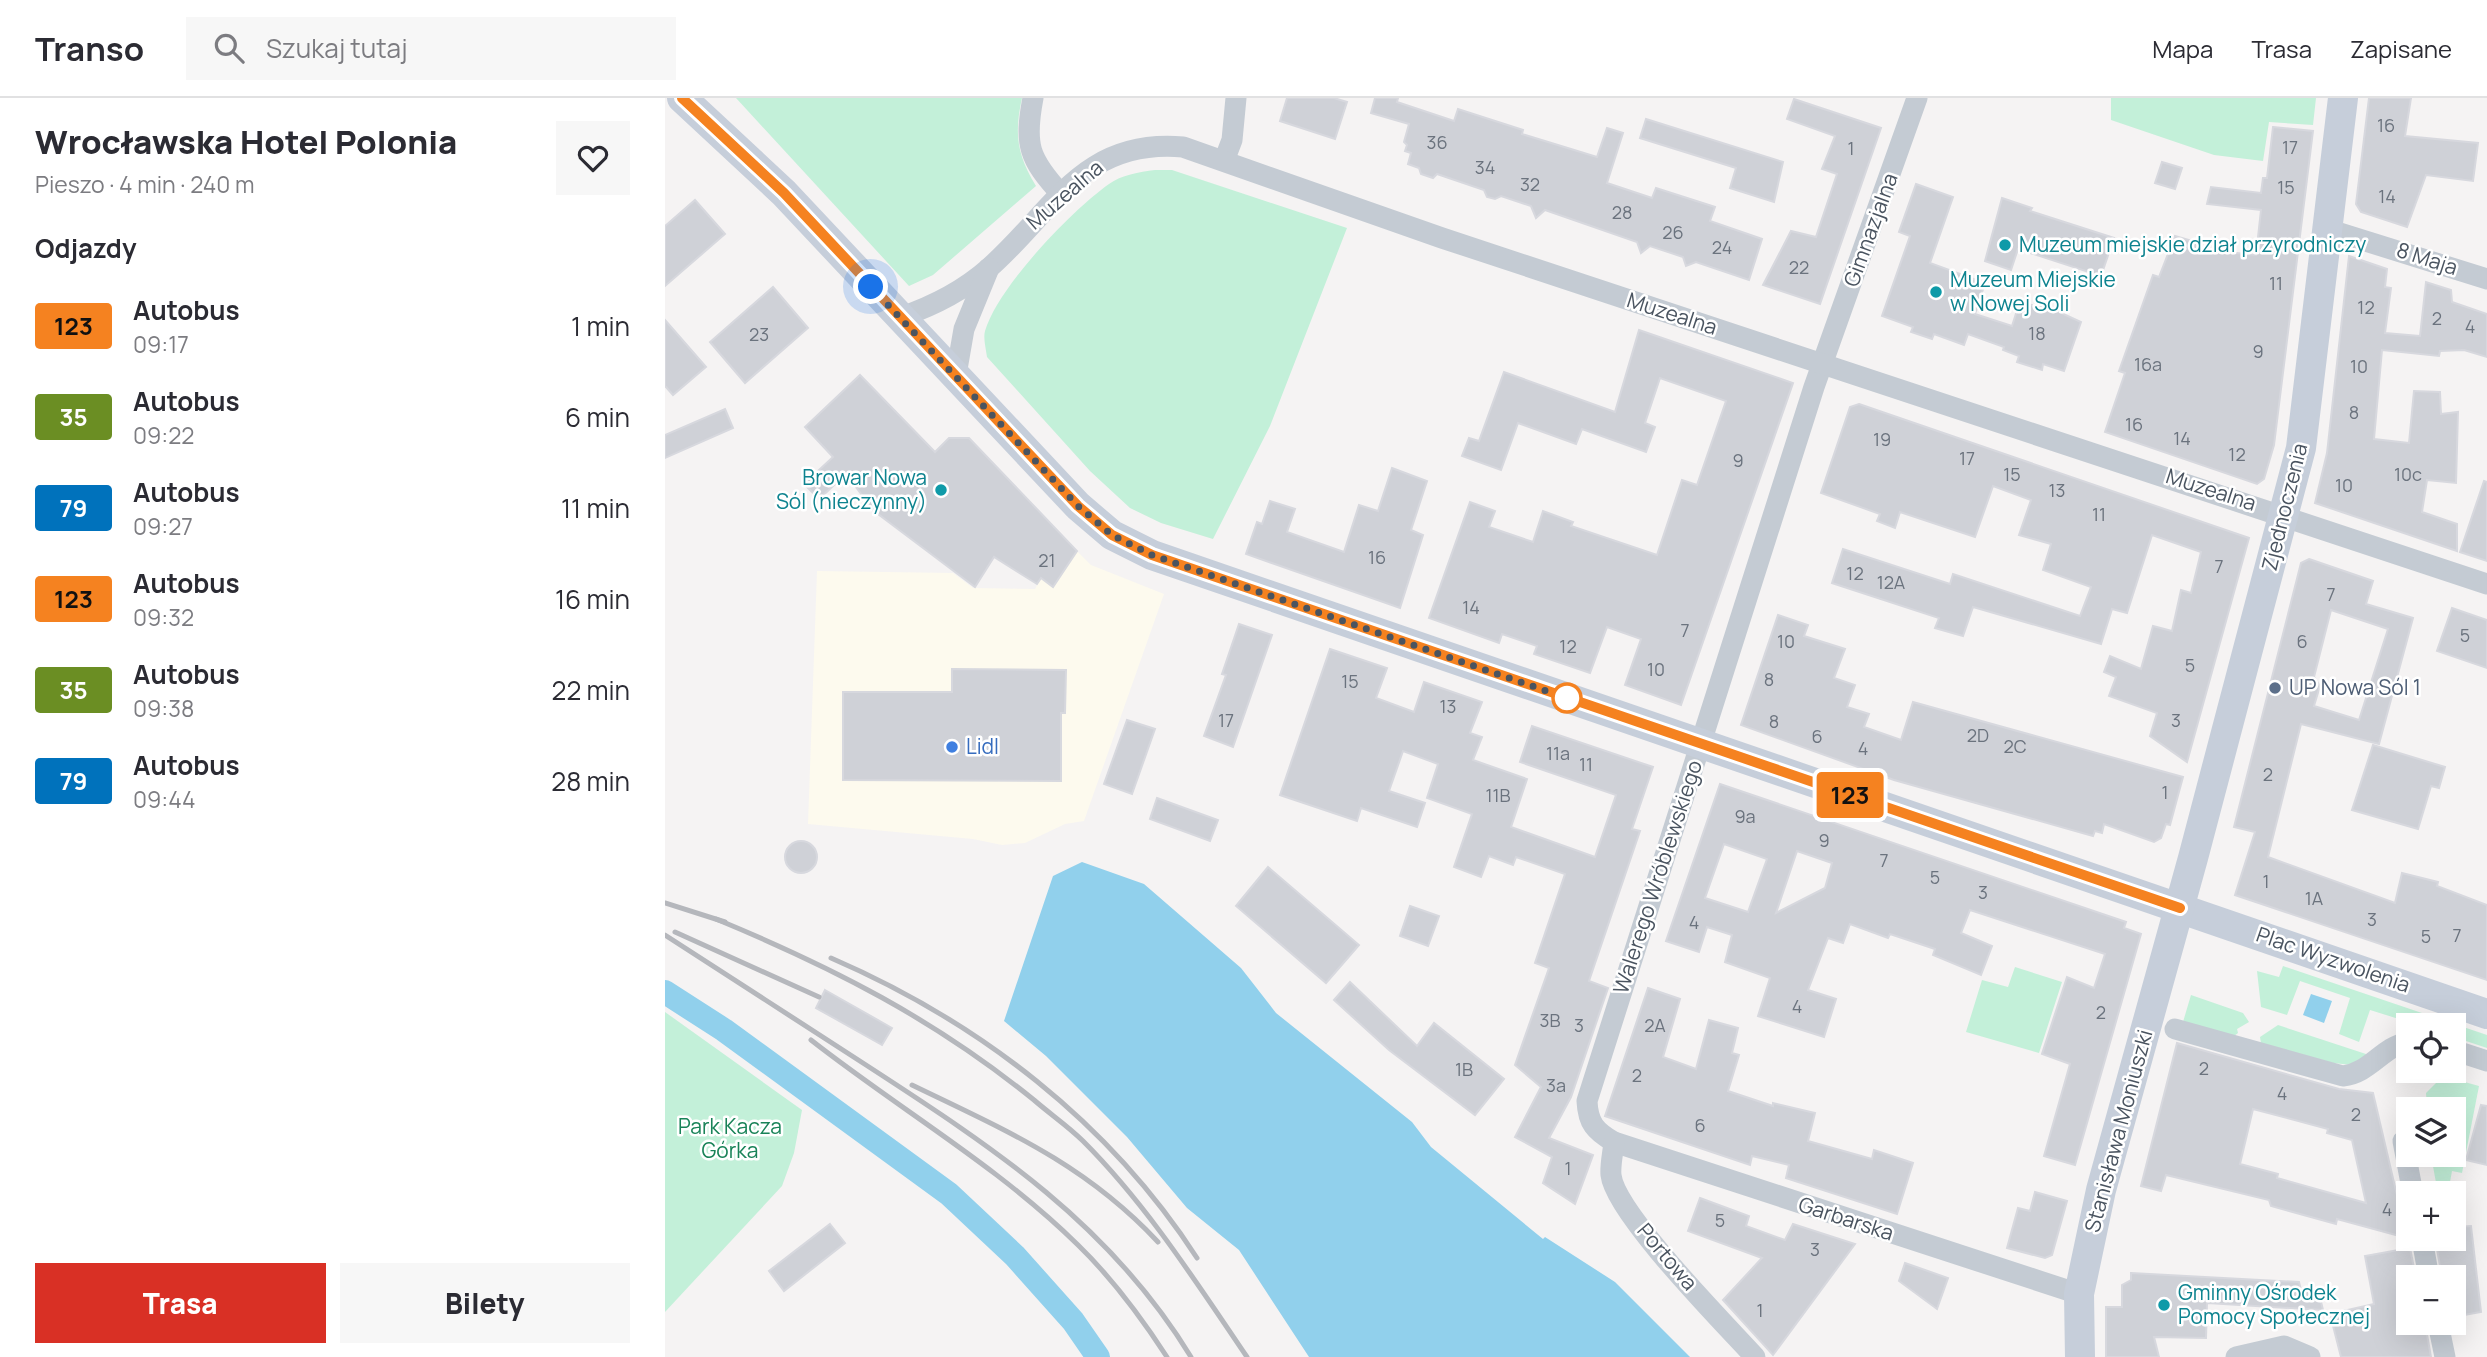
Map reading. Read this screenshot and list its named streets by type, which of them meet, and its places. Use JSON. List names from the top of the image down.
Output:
{
  "streets": {
    "street": [
      "Muzealna",
      "Gimnazjalna",
      "8 Maja",
      "Zjednoczenia",
      "Walerego Wróblewskiego",
      "Plac Wyzwolenia",
      "Stanisława Moniuszki",
      "Garbarska",
      "Portowa"
    ]
  },
  "crossings": [
    ["Muzealna", "Gimnazjalna"],
    ["Muzealna", "Zjednoczenia"],
    ["Muzealna", "Walerego Wróblewskiego"],
    ["Muzealna", "Plac Wyzwolenia"],
    ["Gimnazjalna", "Walerego Wróblewskiego"],
    ["8 Maja", "Zjednoczenia"],
    ["Zjednoczenia", "Plac Wyzwolenia"],
    ["Zjednoczenia", "Stanisława Moniuszki"],
    ["Walerego Wróblewskiego", "Plac Wyzwolenia"],
    ["Walerego Wróblewskiego", "Garbarska"],
    ["Walerego Wróblewskiego", "Portowa"],
    ["Plac Wyzwolenia", "Stanisława Moniuszki"],
    ["Stanisława Moniuszki", "Garbarska"],
    ["Garbarska", "Portowa"]
  ],
  "parks": ["Park Kacza Górka"],
  "places": [
    "Muzeum miejskie dział przyrodniczy",
    "Muzeum Miejskie w Nowej Soli",
    "Browar Nowa Sól (nieczynny)",
    "UP Nowa Sól 1",
    "Lidl",
    "Gminny Ośrodek Pomocy Społecznej"
  ],
  "lines": ["bus line 123"],
  "house_numbers": [
    "16",
    "36",
    "17",
    "1",
    "34",
    "32",
    "15",
    "14",
    "28",
    "26",
    "24",
    "22",
    "11",
    "12",
    "2",
    "4",
    "18",
    "23",
    "9",
    "16a",
    "10",
    "8",
    "16",
    "14",
    "19",
    "12",
    "17",
    "9",
    "15",
    "10c",
    "10",
    "13",
    "11",
    "16",
    "21",
    "7",
    "12",
    "12A",
    "7",
    "14",
    "7",
    "5",
    "10",
    "6",
    "12",
    "5",
    "10",
    "8",
    "15",
    "13",
    "17",
    "3",
    "8",
    "2D",
    "6",
    "2C",
    "4",
    "11a",
    "11",
    "2",
    "1",
    "11B",
    "9a",
    "9",
    "7",
    "5",
    "1",
    "3",
    "1A",
    "3",
    "4",
    "7",
    "5",
    "4",
    "2",
    "3B",
    "3",
    "2A",
    "2",
    "1B",
    "2",
    "3a",
    "4",
    "2",
    "6",
    "1",
    "4",
    "5",
    "3",
    "1"
  ],
  "page": {
    "header": "Transo",
    "search": "Szukaj tutaj",
    "nav": ["Mapa", "Trasa", "Zapisane"],
    "heading": [
      ["Wrocławska Hotel Polonia", "Pieszo · 4 min · 240 m"],
      "Odjazdy"
    ],
    "on_map": "123",
    "list": [
      {
        "mark": "123",
        "name": "Autobus",
        "note": "09:17",
        "value": "1 min"
      },
      {
        "mark": "35",
        "name": "Autobus",
        "note": "09:22",
        "value": "6 min"
      },
      {
        "mark": "79",
        "name": "Autobus",
        "note": "09:27",
        "value": "11 min"
      },
      {
        "mark": "123",
        "name": "Autobus",
        "note": "09:32",
        "value": "16 min"
      },
      {
        "mark": "35",
        "name": "Autobus",
        "note": "09:38",
        "value": "22 min"
      },
      {
        "mark": "79",
        "name": "Autobus",
        "note": "09:44",
        "value": "28 min"
      }
    ],
    "map_buttons": ["+", "−"],
    "buttons": ["Trasa", "Bilety"]
  }
}
